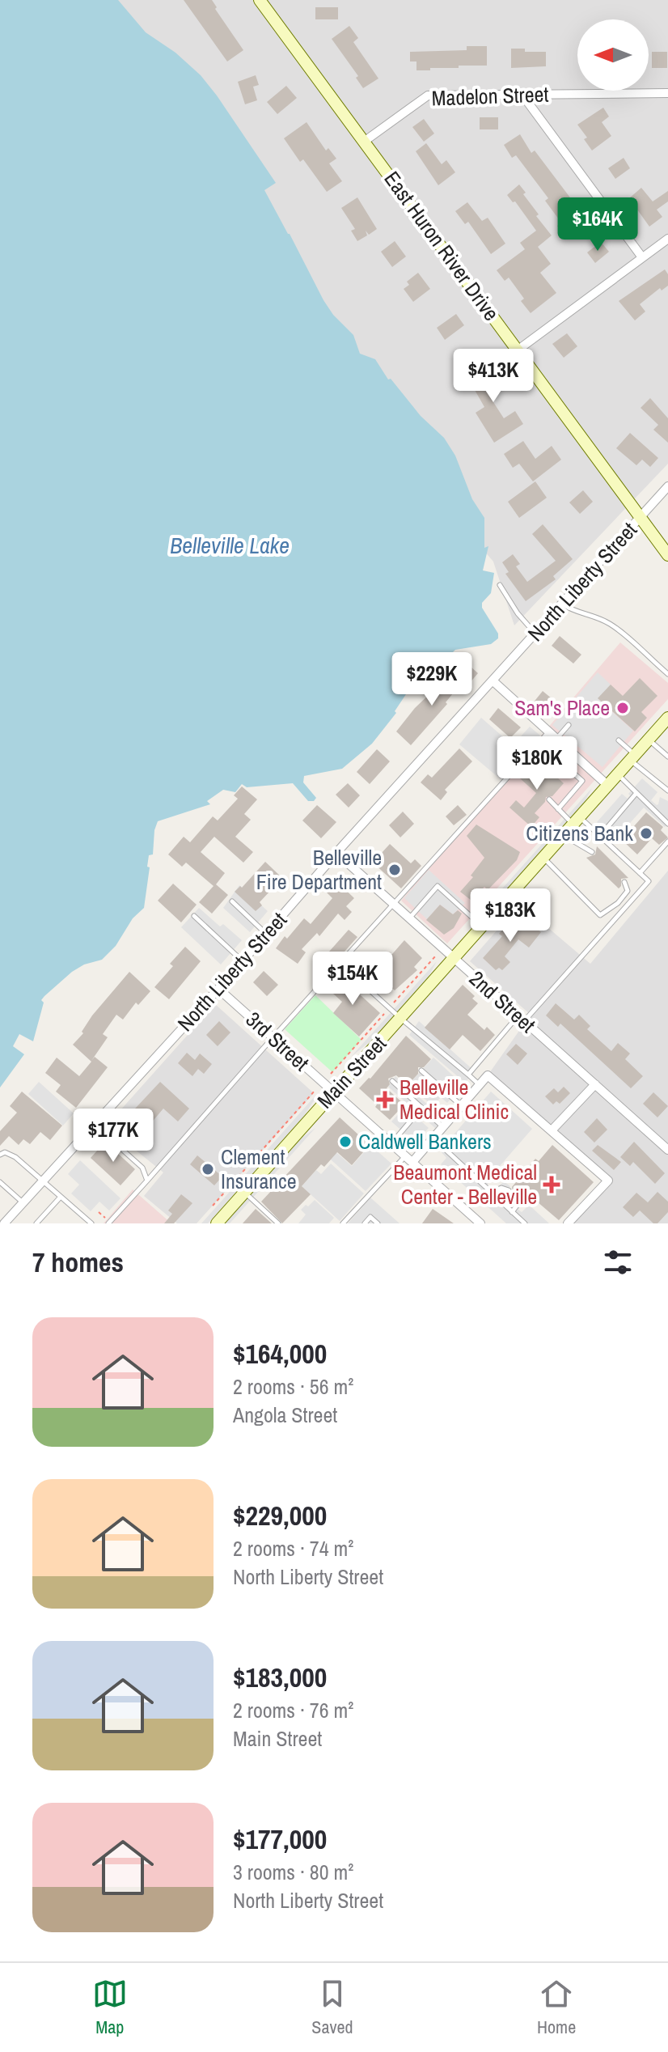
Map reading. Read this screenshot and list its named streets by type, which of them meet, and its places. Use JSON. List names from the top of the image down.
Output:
{
  "streets": {
    "main road": ["East Huron River Drive", "Main Street"],
    "street": [
      "Madelon Street",
      "North Liberty Street",
      "2nd Street",
      "3rd Street"
    ]
  },
  "crossings": [
    ["Madelon Street", "East Huron River Drive"],
    ["East Huron River Drive", "North Liberty Street"],
    ["North Liberty Street", "2nd Street"],
    ["North Liberty Street", "3rd Street"],
    ["2nd Street", "Main Street"],
    ["3rd Street", "Main Street"]
  ],
  "water": ["Belleville Lake"],
  "places": {
    "other": [
      "Sam's Place",
      "Citizens Bank",
      "Belleville Fire Department",
      "Caldwell Bankers",
      "Clement Insurance"
    ],
    "health": ["Belleville Medical Clinic", "Beaumont Medical Center - Belleville"]
  },
  "north": "left",
  "page": {
    "price": [
      "$164K",
      "$413K",
      "$229K",
      "$180K",
      "$183K",
      "$154K",
      "$177K"
    ],
    "heading": "7 homes",
    "list": [
      {
        "name": "$164,000",
        "note": "2 rooms · 56 m² · Angola Street"
      },
      {
        "name": "$229,000",
        "note": "2 rooms · 74 m² · North Liberty Street"
      },
      {
        "name": "$183,000",
        "note": "2 rooms · 76 m² · Main Street"
      },
      {
        "name": "$177,000",
        "note": "3 rooms · 80 m² · North Liberty Street"
      }
    ],
    "tabs": ["Map", "Saved", "Home"]
  }
}
